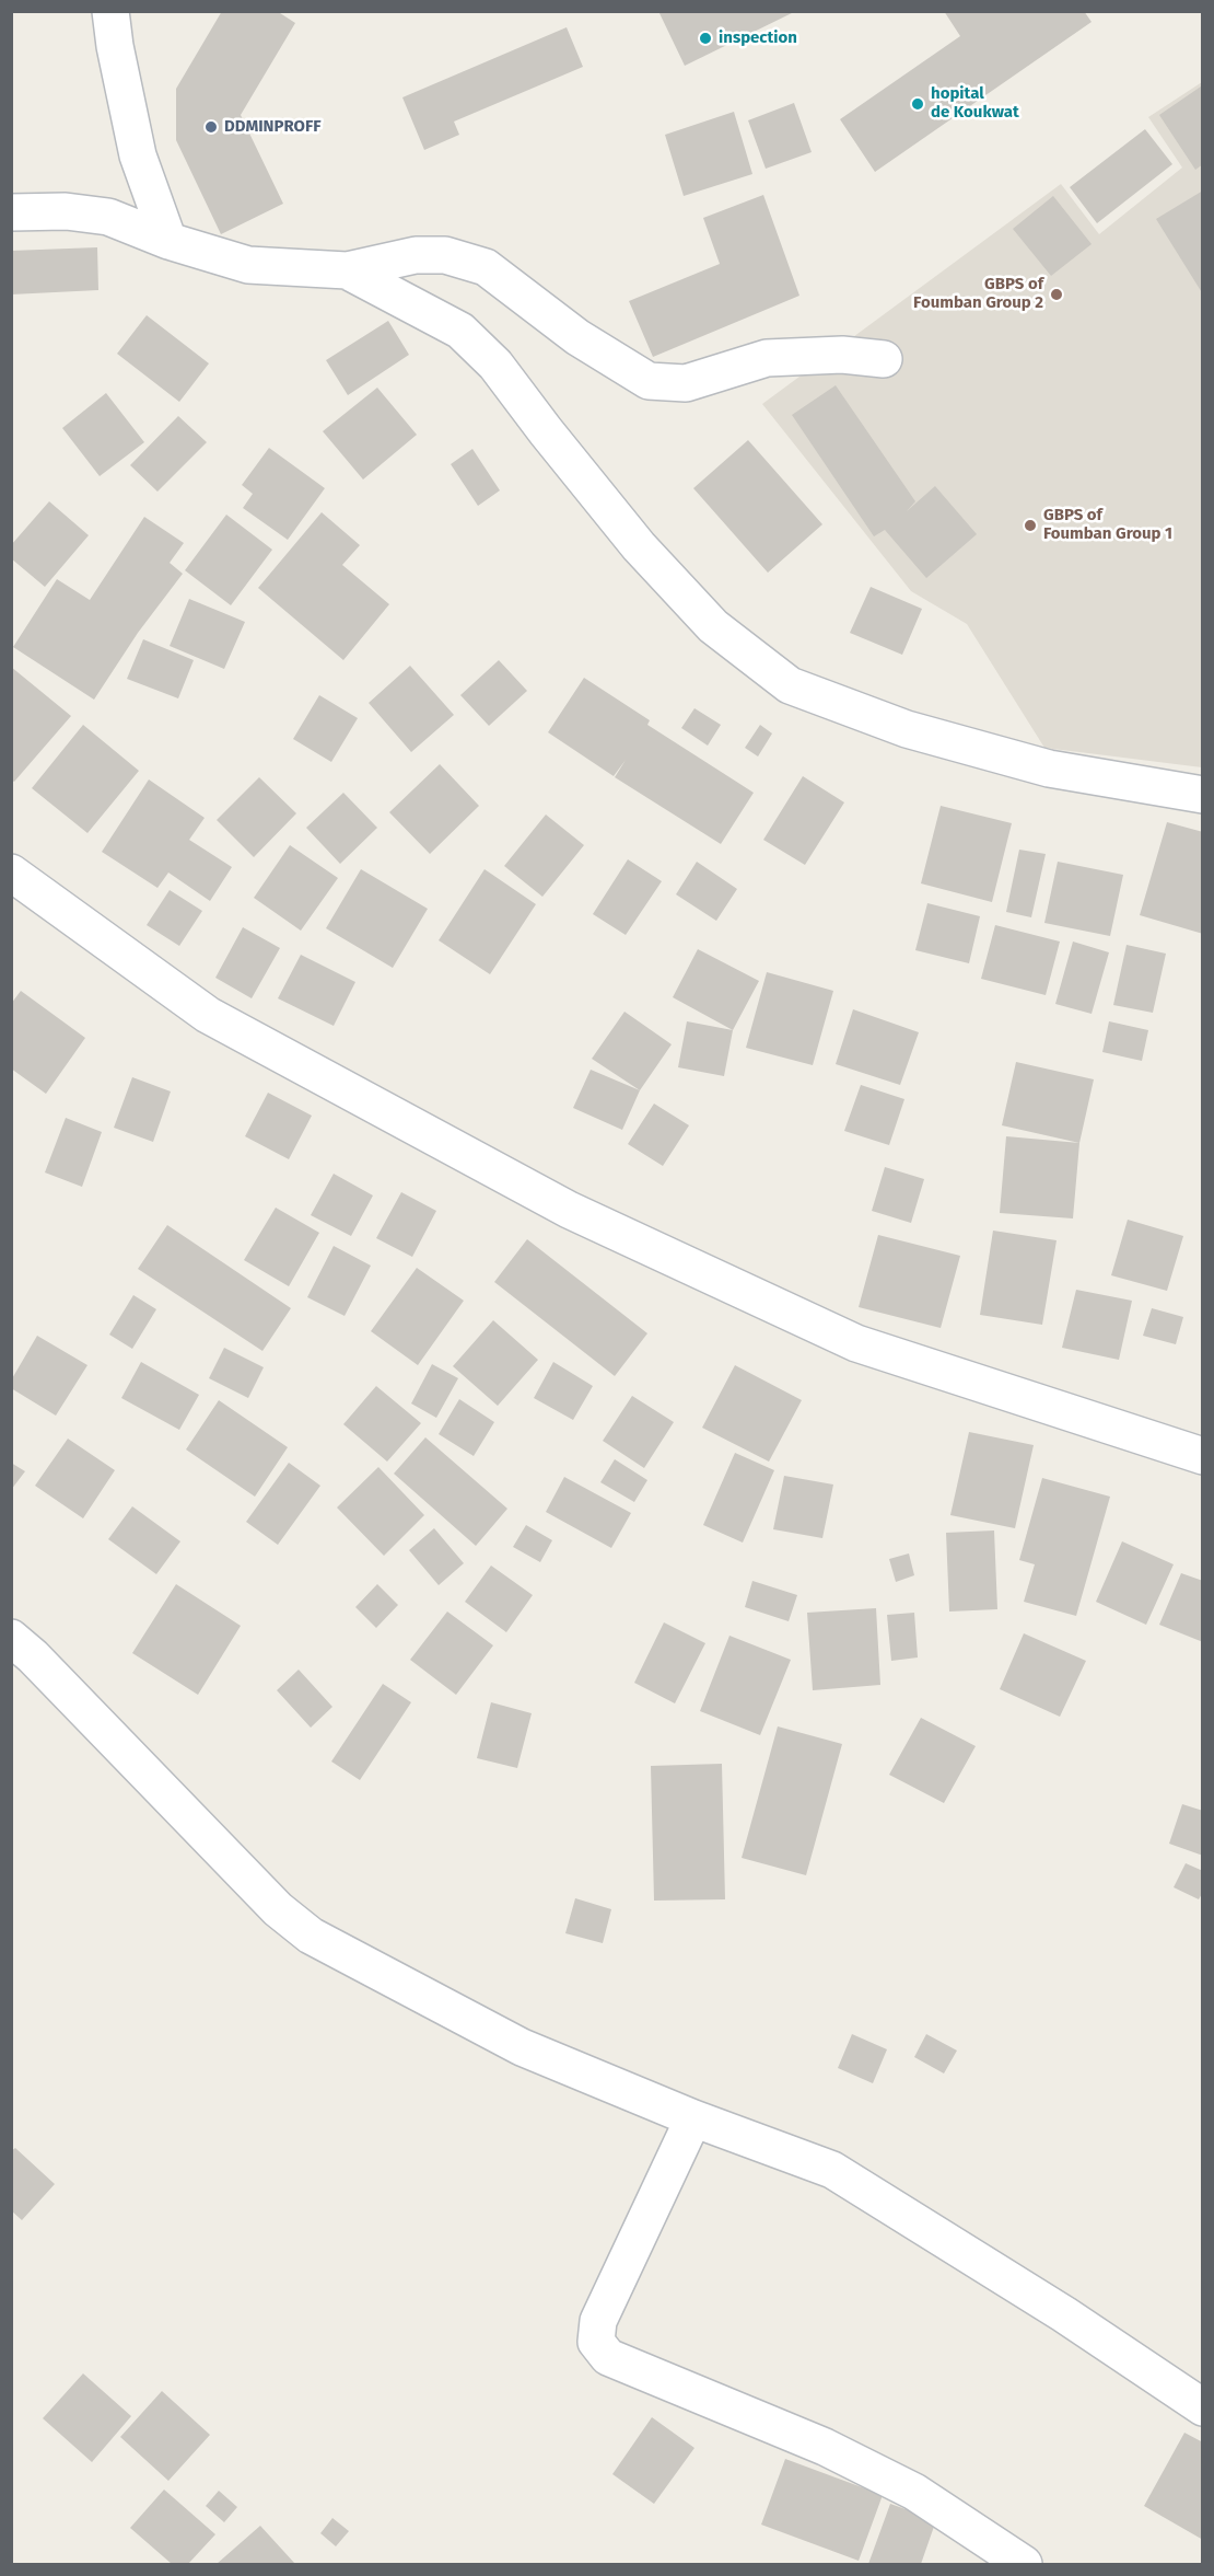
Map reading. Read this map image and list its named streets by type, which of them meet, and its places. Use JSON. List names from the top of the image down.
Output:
{
  "places": [
    "inspection",
    "hopital de Koukwat",
    "DDMINPROFF",
    "GBPS of Foumban Group 2",
    "GBPS of Foumban Group 1"
  ]
}
